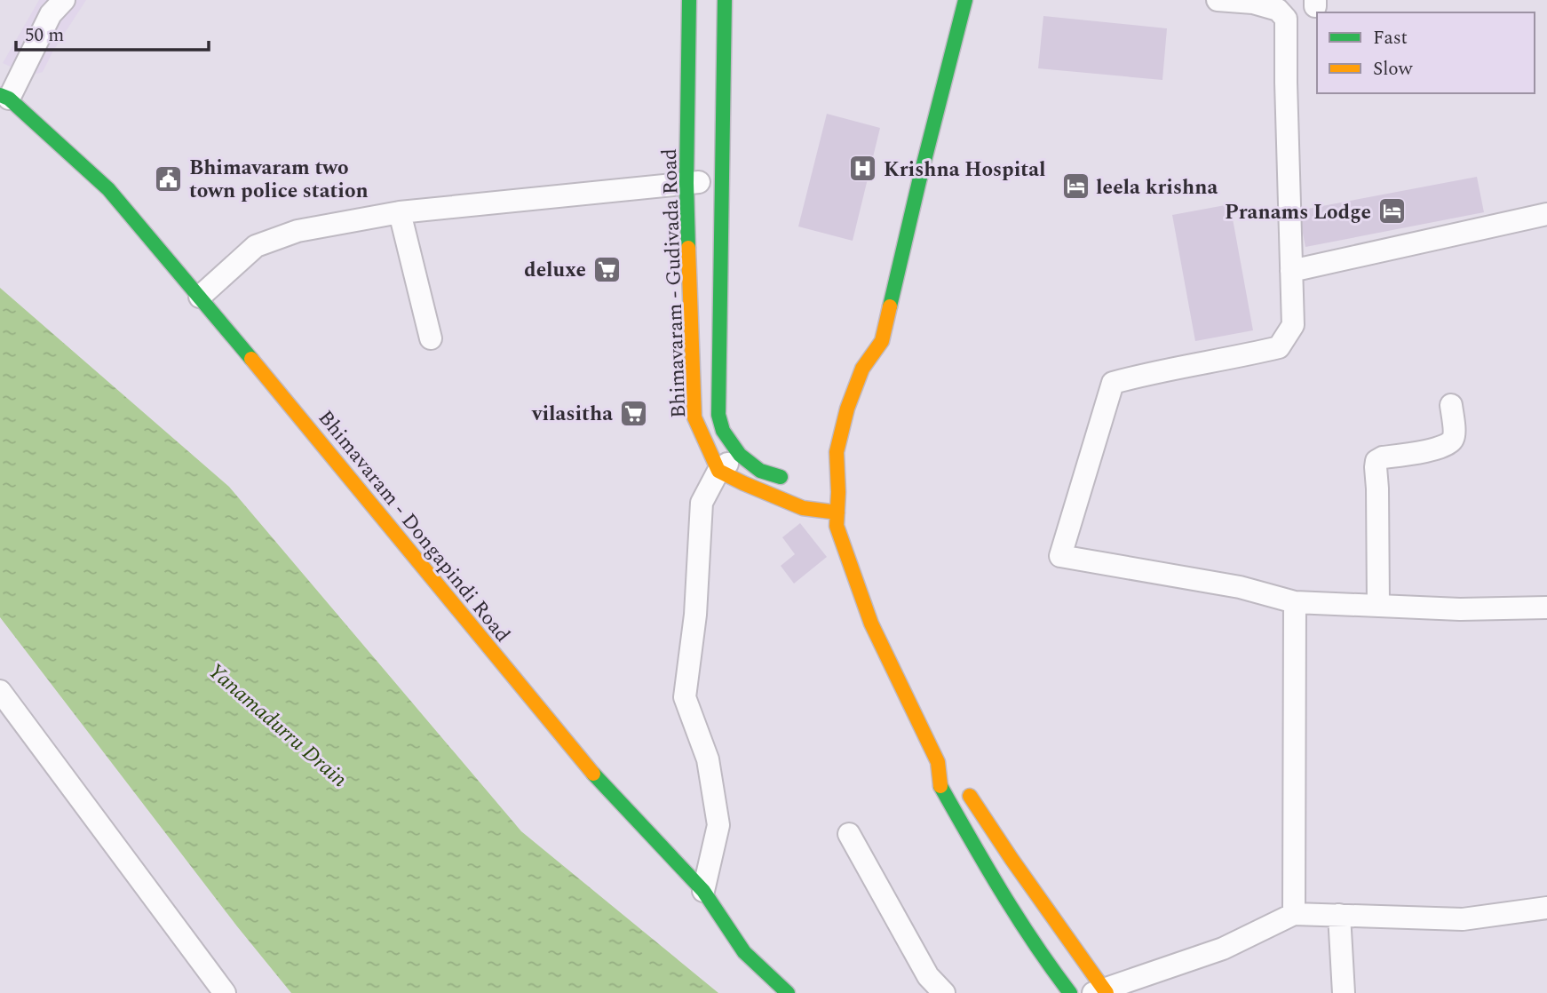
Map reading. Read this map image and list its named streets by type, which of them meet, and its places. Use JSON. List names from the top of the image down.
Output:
{
  "streets": {
    "main road": ["Bhimavaram - Gudivada Road", "Bhimavaram - Dongapindi Road"]
  },
  "water": ["Yanamadurru Drain"],
  "places": {
    "hospital": ["Krishna Hospital"],
    "public building": ["Bhimavaram two town police station"],
    "hotel": ["leela krishna", "Pranams Lodge"],
    "supermarket": ["deluxe", "vilasitha"]
  },
  "legend": ["Fast", "Slow"],
  "scale_bar": "50 m"
}
